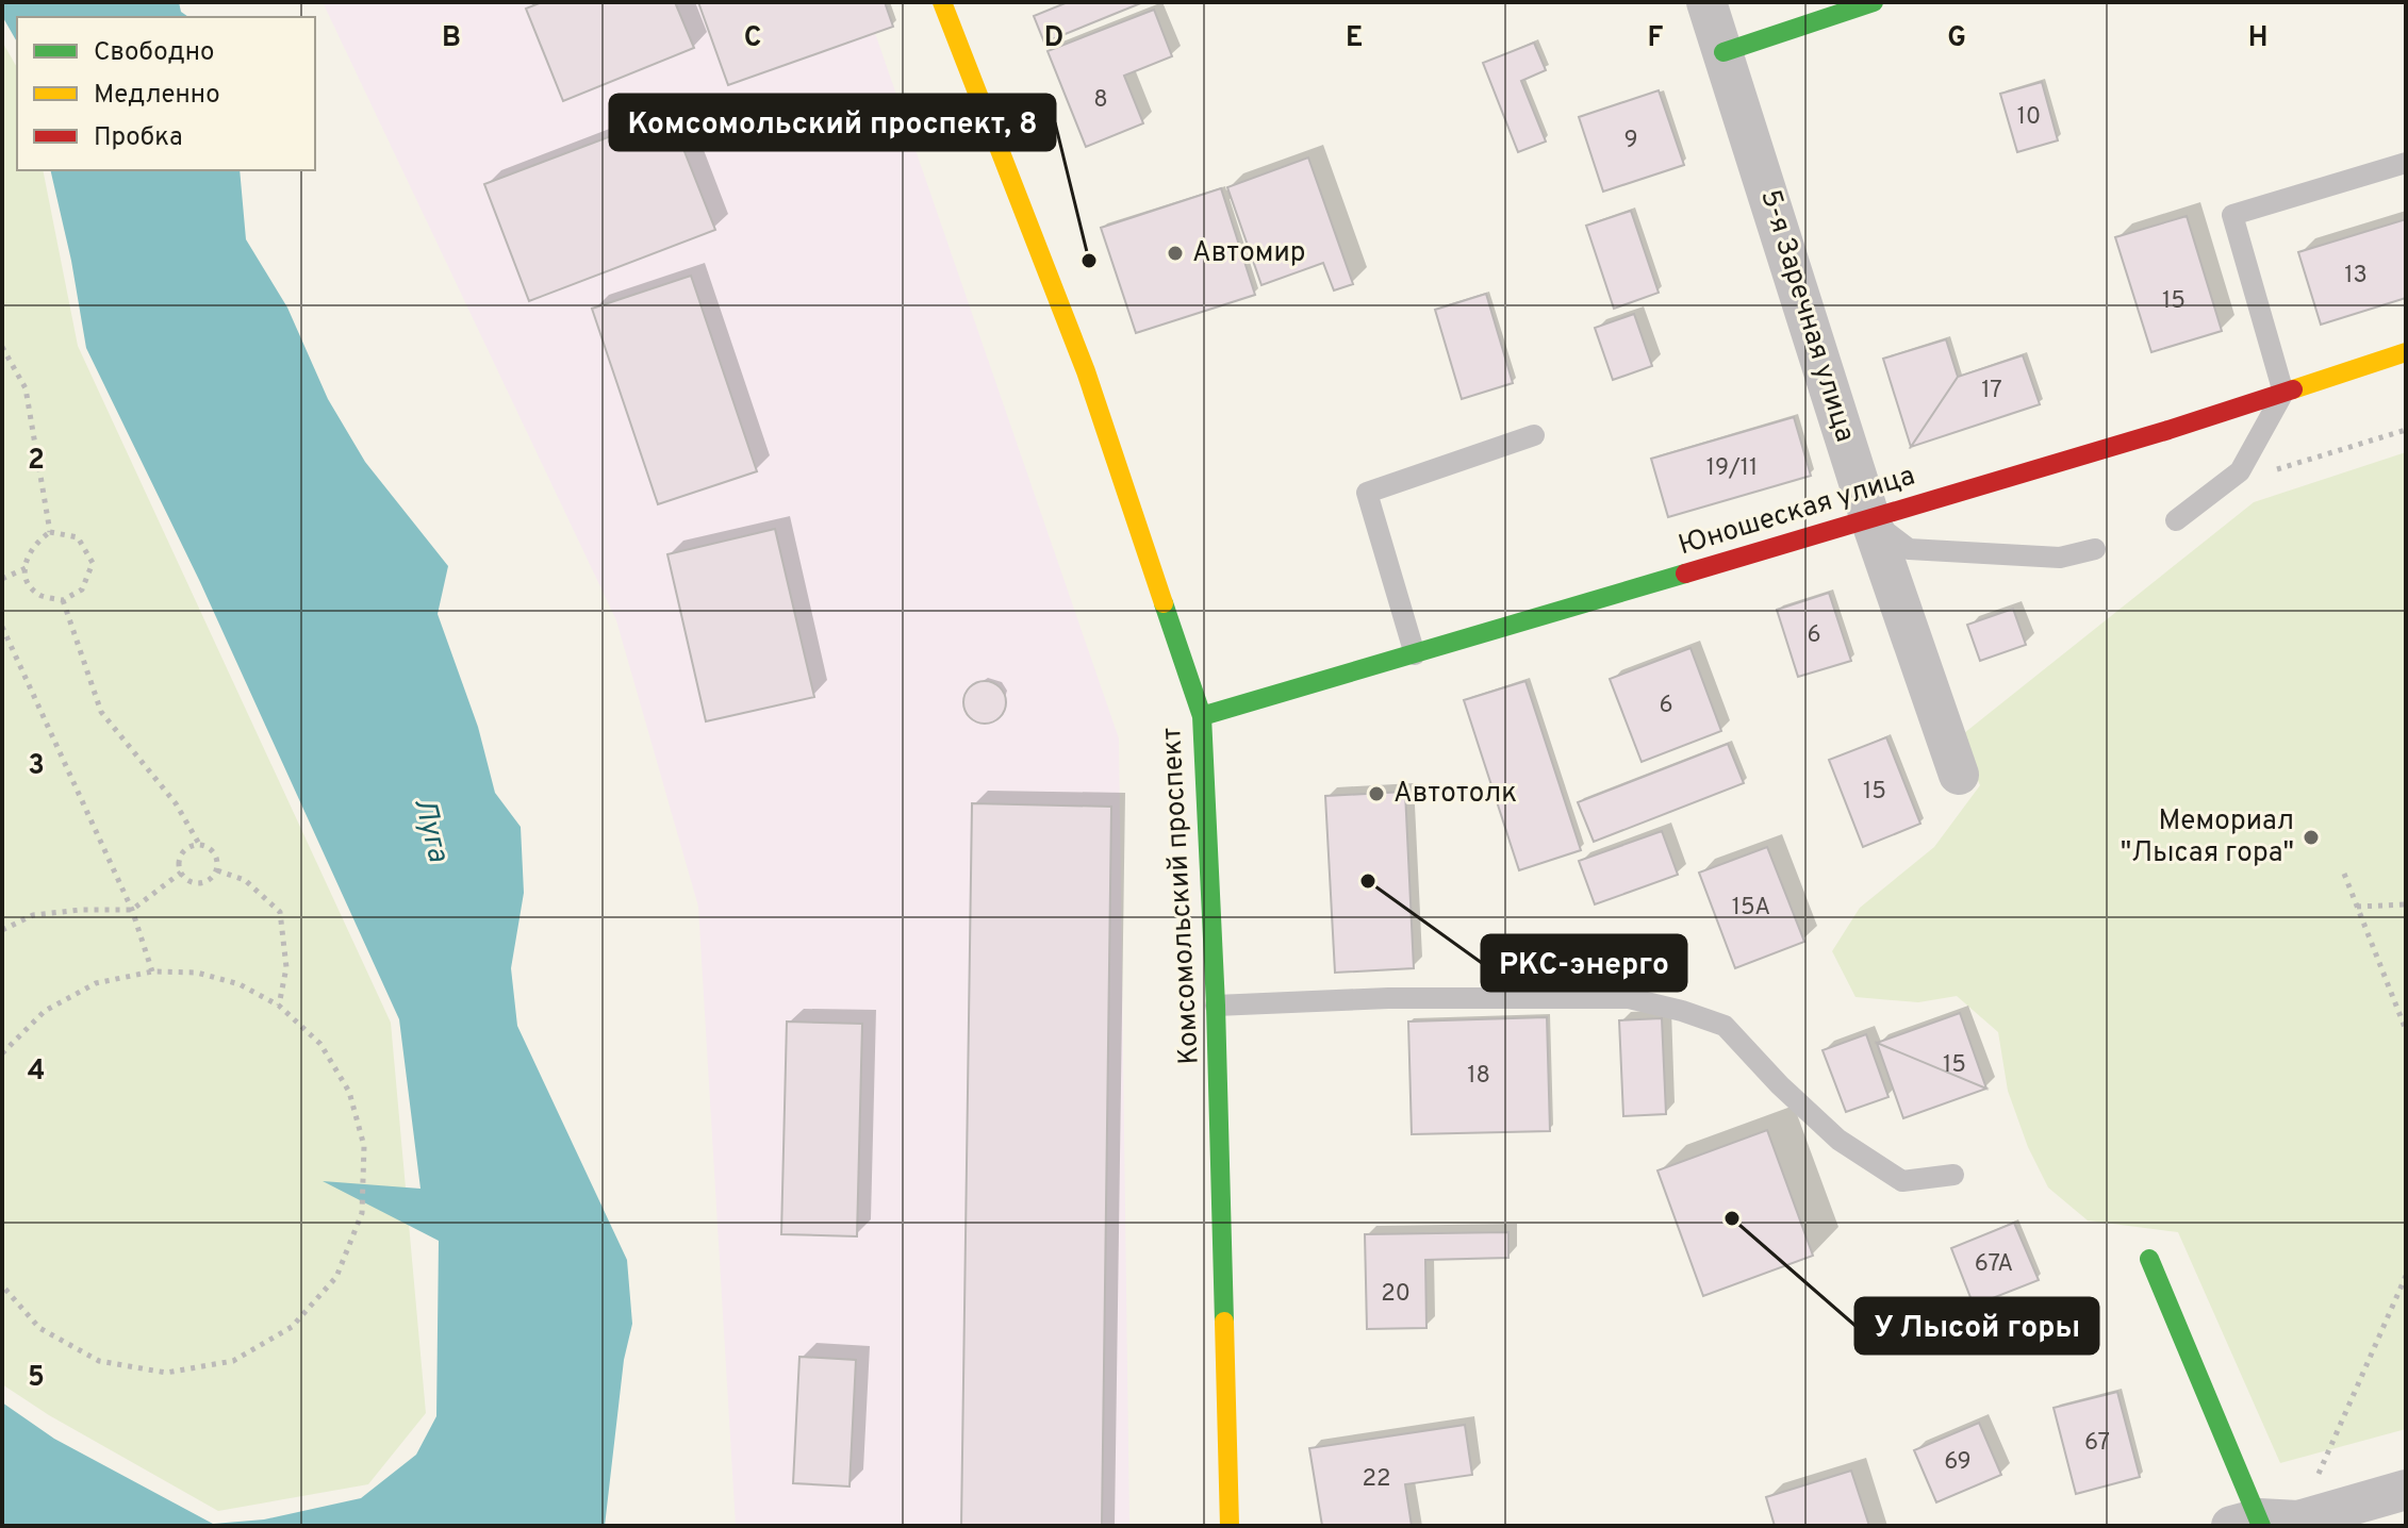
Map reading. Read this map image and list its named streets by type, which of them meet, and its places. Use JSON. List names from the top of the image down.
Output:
{
  "streets": {
    "street": ["5-я Заречная улица", "Юношеская улица", "Комсомольский проспект"]
  },
  "crossings": [
    ["5-я Заречная улица", "Юношеская улица"],
    ["Юношеская улица", "Комсомольский проспект"]
  ],
  "water": ["Луга"],
  "places": [
    "Автомир",
    "Комсомольский проспект, 8",
    "Автотолк",
    "Мемориал \"Лысая гора\"",
    "РКС-энерго",
    "У Лысой горы"
  ],
  "house_numbers": [
    "8",
    "10",
    "9",
    "13",
    "15",
    "17",
    "19/11",
    "6",
    "6",
    "15",
    "15А",
    "15",
    "18",
    "67А",
    "20",
    "67",
    "69",
    "22"
  ],
  "legend": ["Свободно", "Медленно", "Пробка"],
  "grid": {
    "columns": [
      "B",
      "C",
      "D",
      "E",
      "F",
      "G",
      "H"
    ],
    "rows": [
      "2",
      "3",
      "4",
      "5"
    ]
  }
}
